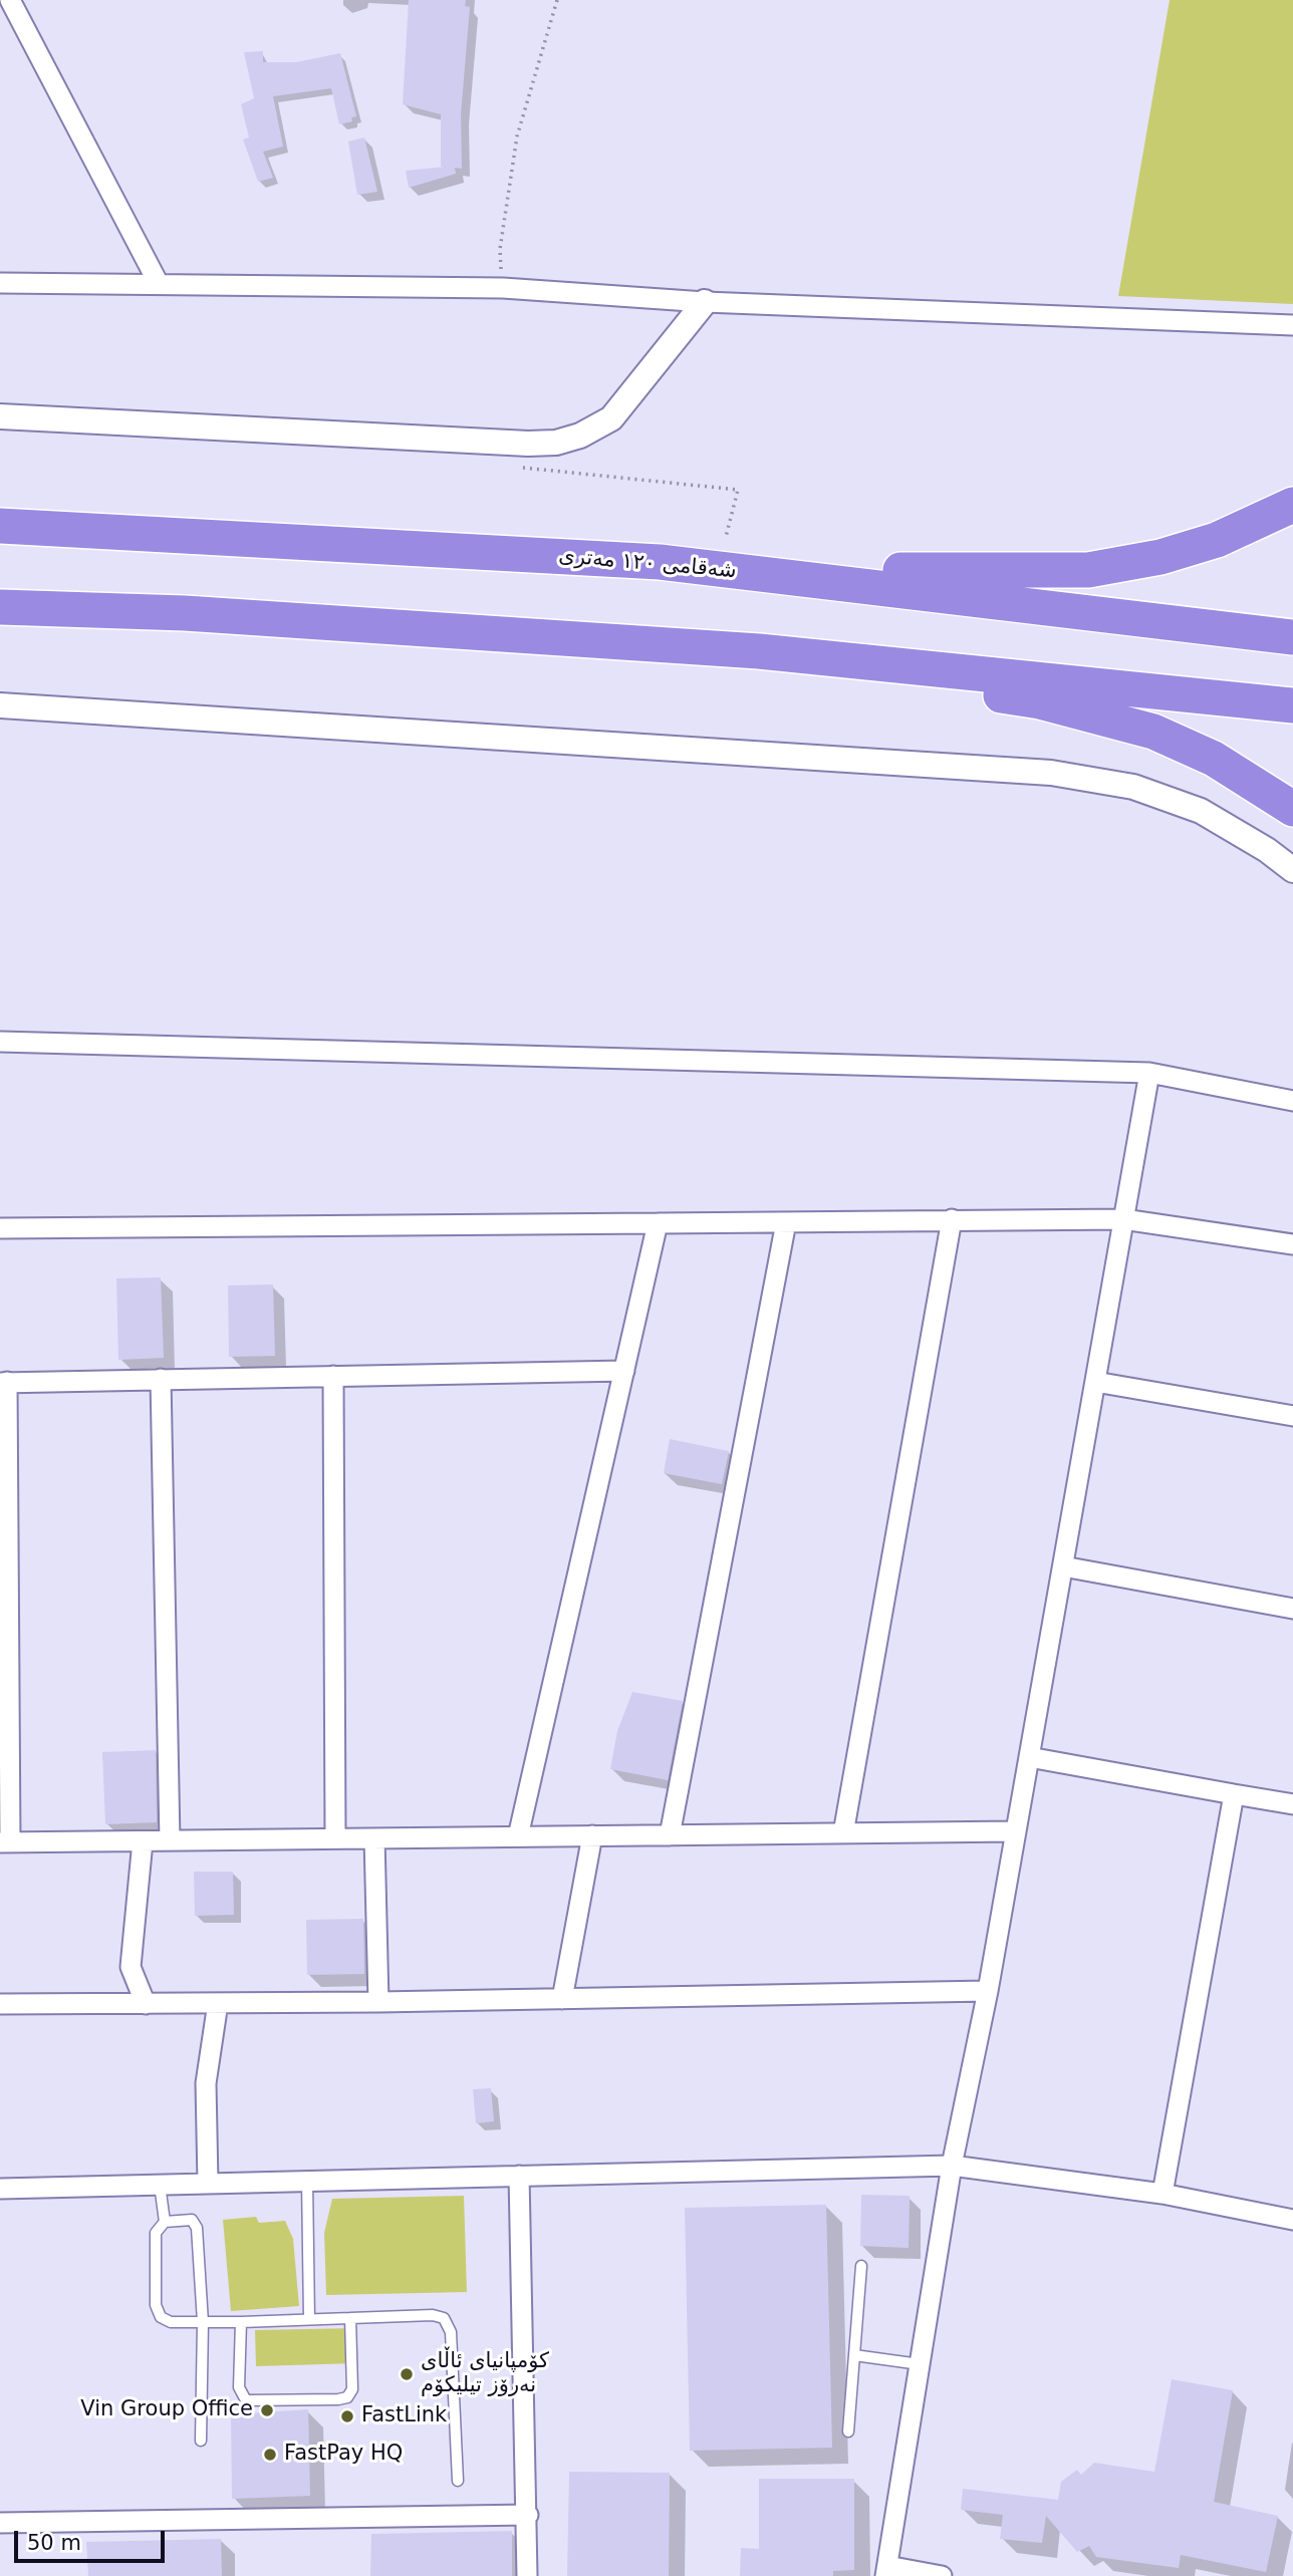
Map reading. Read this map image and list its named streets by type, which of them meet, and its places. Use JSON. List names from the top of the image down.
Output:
{
  "streets": {
    "highway": ["شەقامی ١٢٠ مەتری"]
  },
  "places": [
    "كۆمپانیای ئاڵای نه‌رۆز تیلیكۆم",
    "Vin Group Office",
    "FastLink",
    "FastPay HQ"
  ],
  "scale_bar": "50 m"
}
